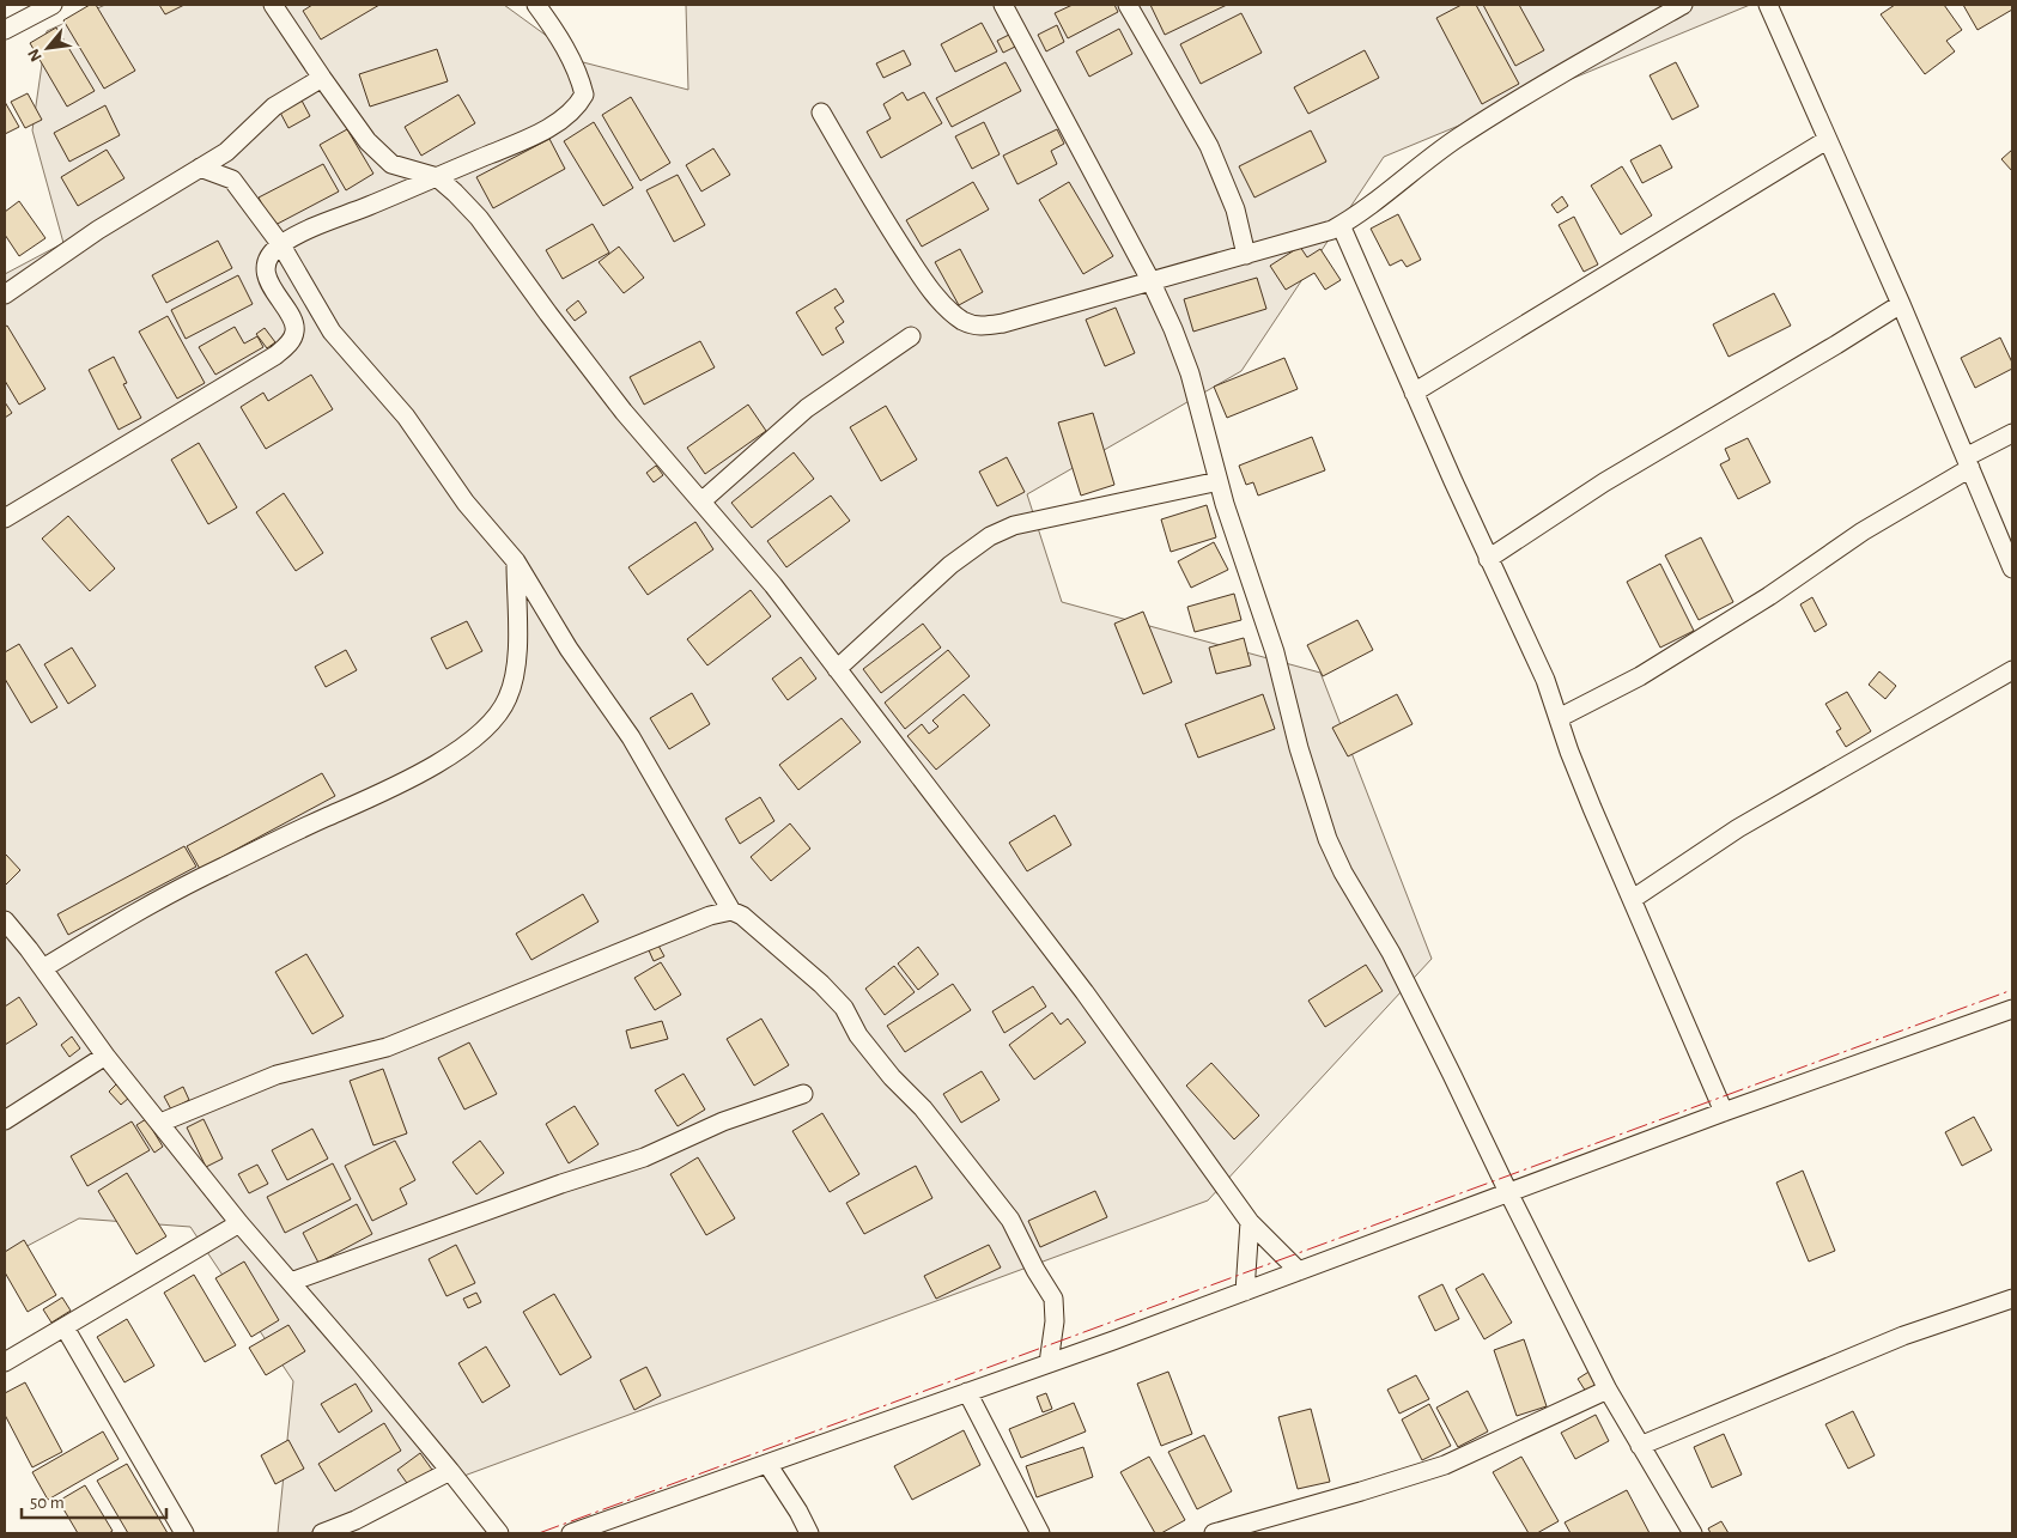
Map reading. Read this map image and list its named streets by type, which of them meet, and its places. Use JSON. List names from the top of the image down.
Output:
{
  "scale_bar": "50 m",
  "north": "bottom left"
}
